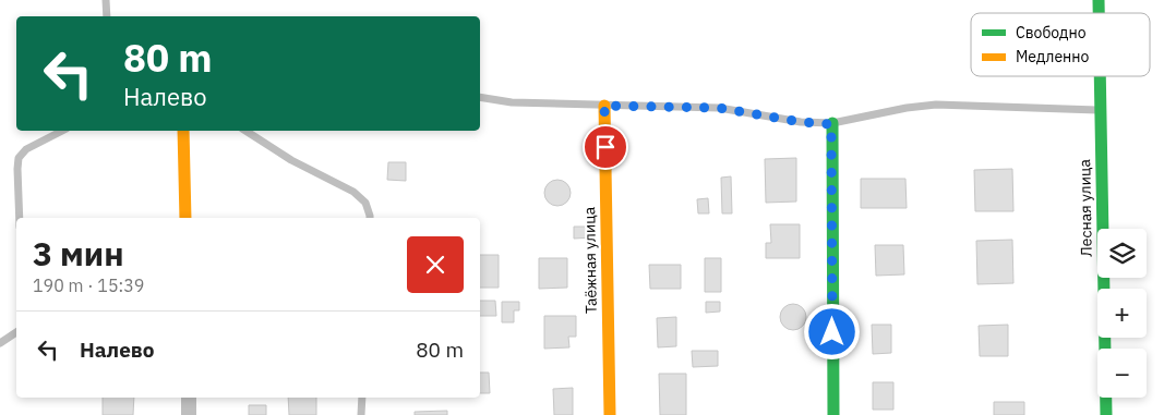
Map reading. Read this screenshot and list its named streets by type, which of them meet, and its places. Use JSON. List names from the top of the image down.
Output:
{
  "streets": {
    "street": ["Лесная улица", "Таёжная улица"]
  },
  "legend": ["Свободно", "Медленно"],
  "page": {
    "turn": ["80 m", "Налево"],
    "heading": ["3 мин", "190 m · 15:39"],
    "map_buttons": ["+", "−"],
    "list": [
      {
        "name": "Налево",
        "value": "80 m"
      }
    ]
  }
}
